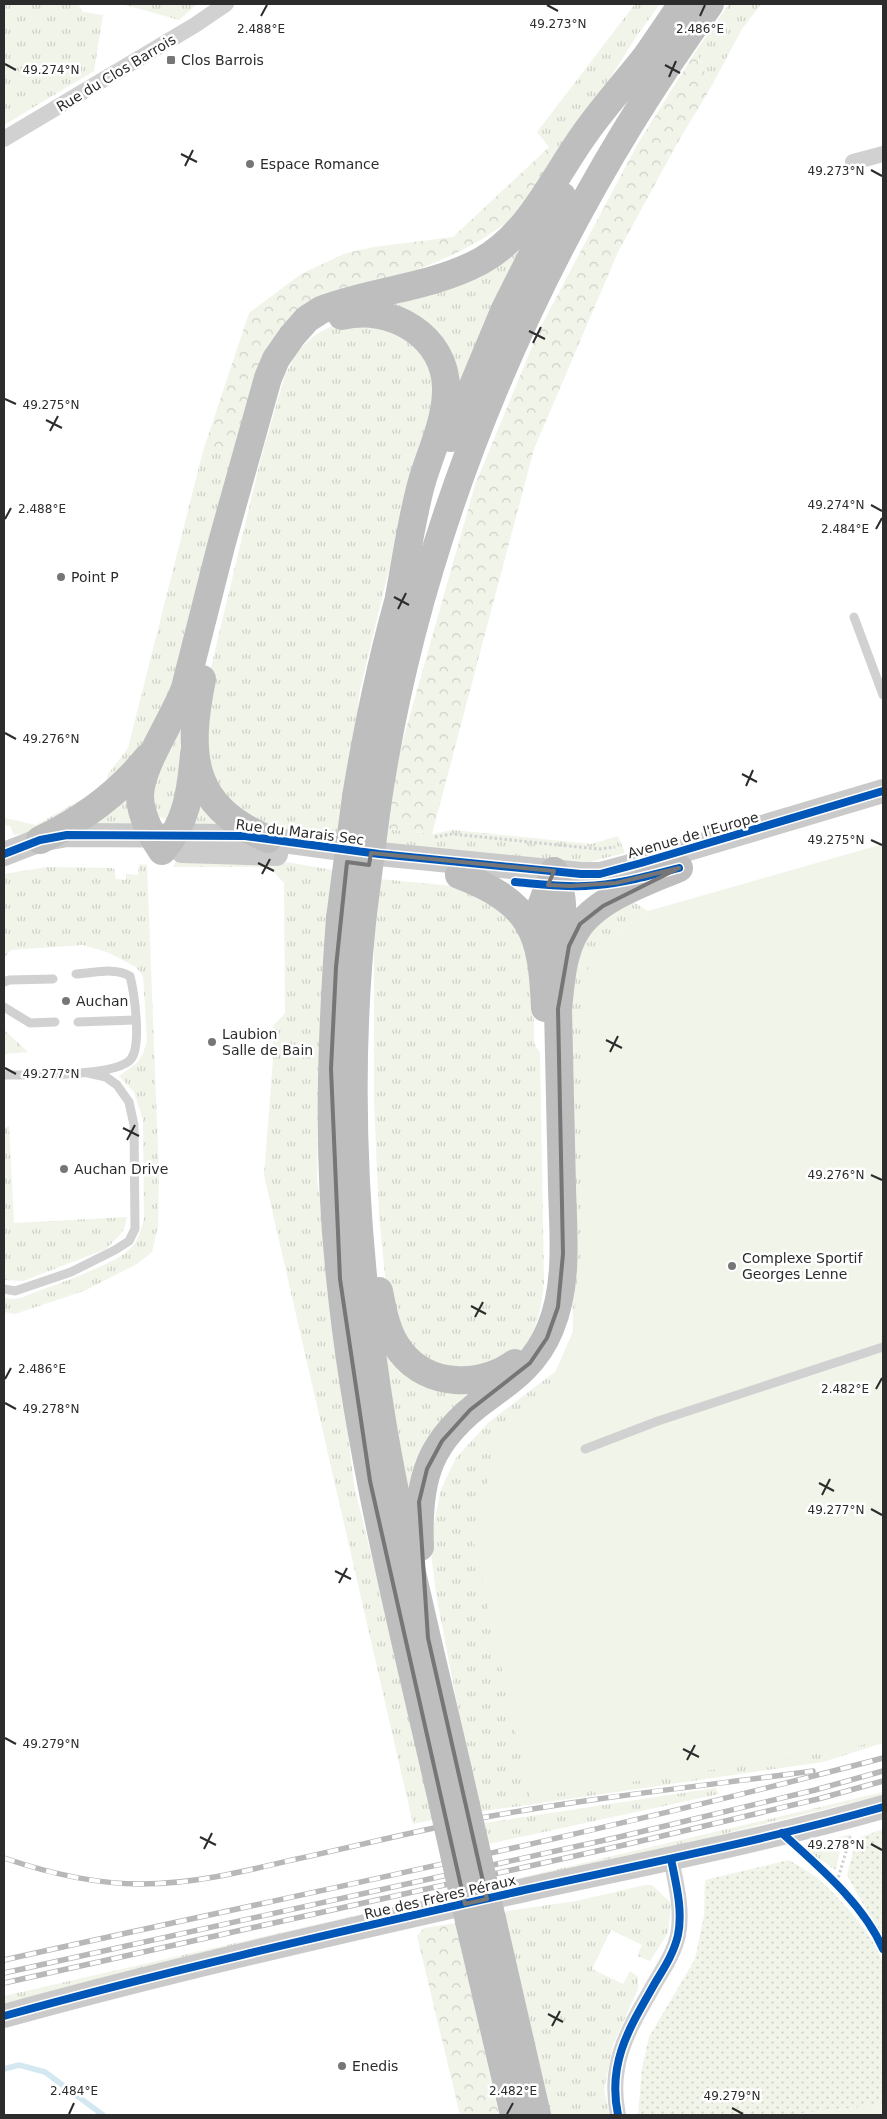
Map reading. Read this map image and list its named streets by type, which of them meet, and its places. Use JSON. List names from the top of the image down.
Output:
{
  "streets": {
    "street": [
      "Rue du Clos Barrois",
      "Rue du Marais Sec",
      "Avenue de l'Europe",
      "Rue des Frères Péraux"
    ]
  },
  "crossings": [
    ["Rue du Marais Sec", "Avenue de l'Europe"]
  ],
  "places": {
    "transit": ["Clos Barrois"],
    "other": [
      "Espace Romance",
      "Point P",
      "Auchan",
      "Laubion Salle de Bain",
      "Auchan Drive",
      "Complexe Sportif Georges Lenne",
      "Enedis"
    ]
  },
  "coordinates": [
    "49.273°N",
    "2.488°E",
    "2.486°E",
    "49.274°N",
    "49.275°N",
    "2.484°E",
    "49.276°N",
    "49.277°N",
    "2.482°E",
    "49.278°N",
    "49.279°N"
  ]
}
